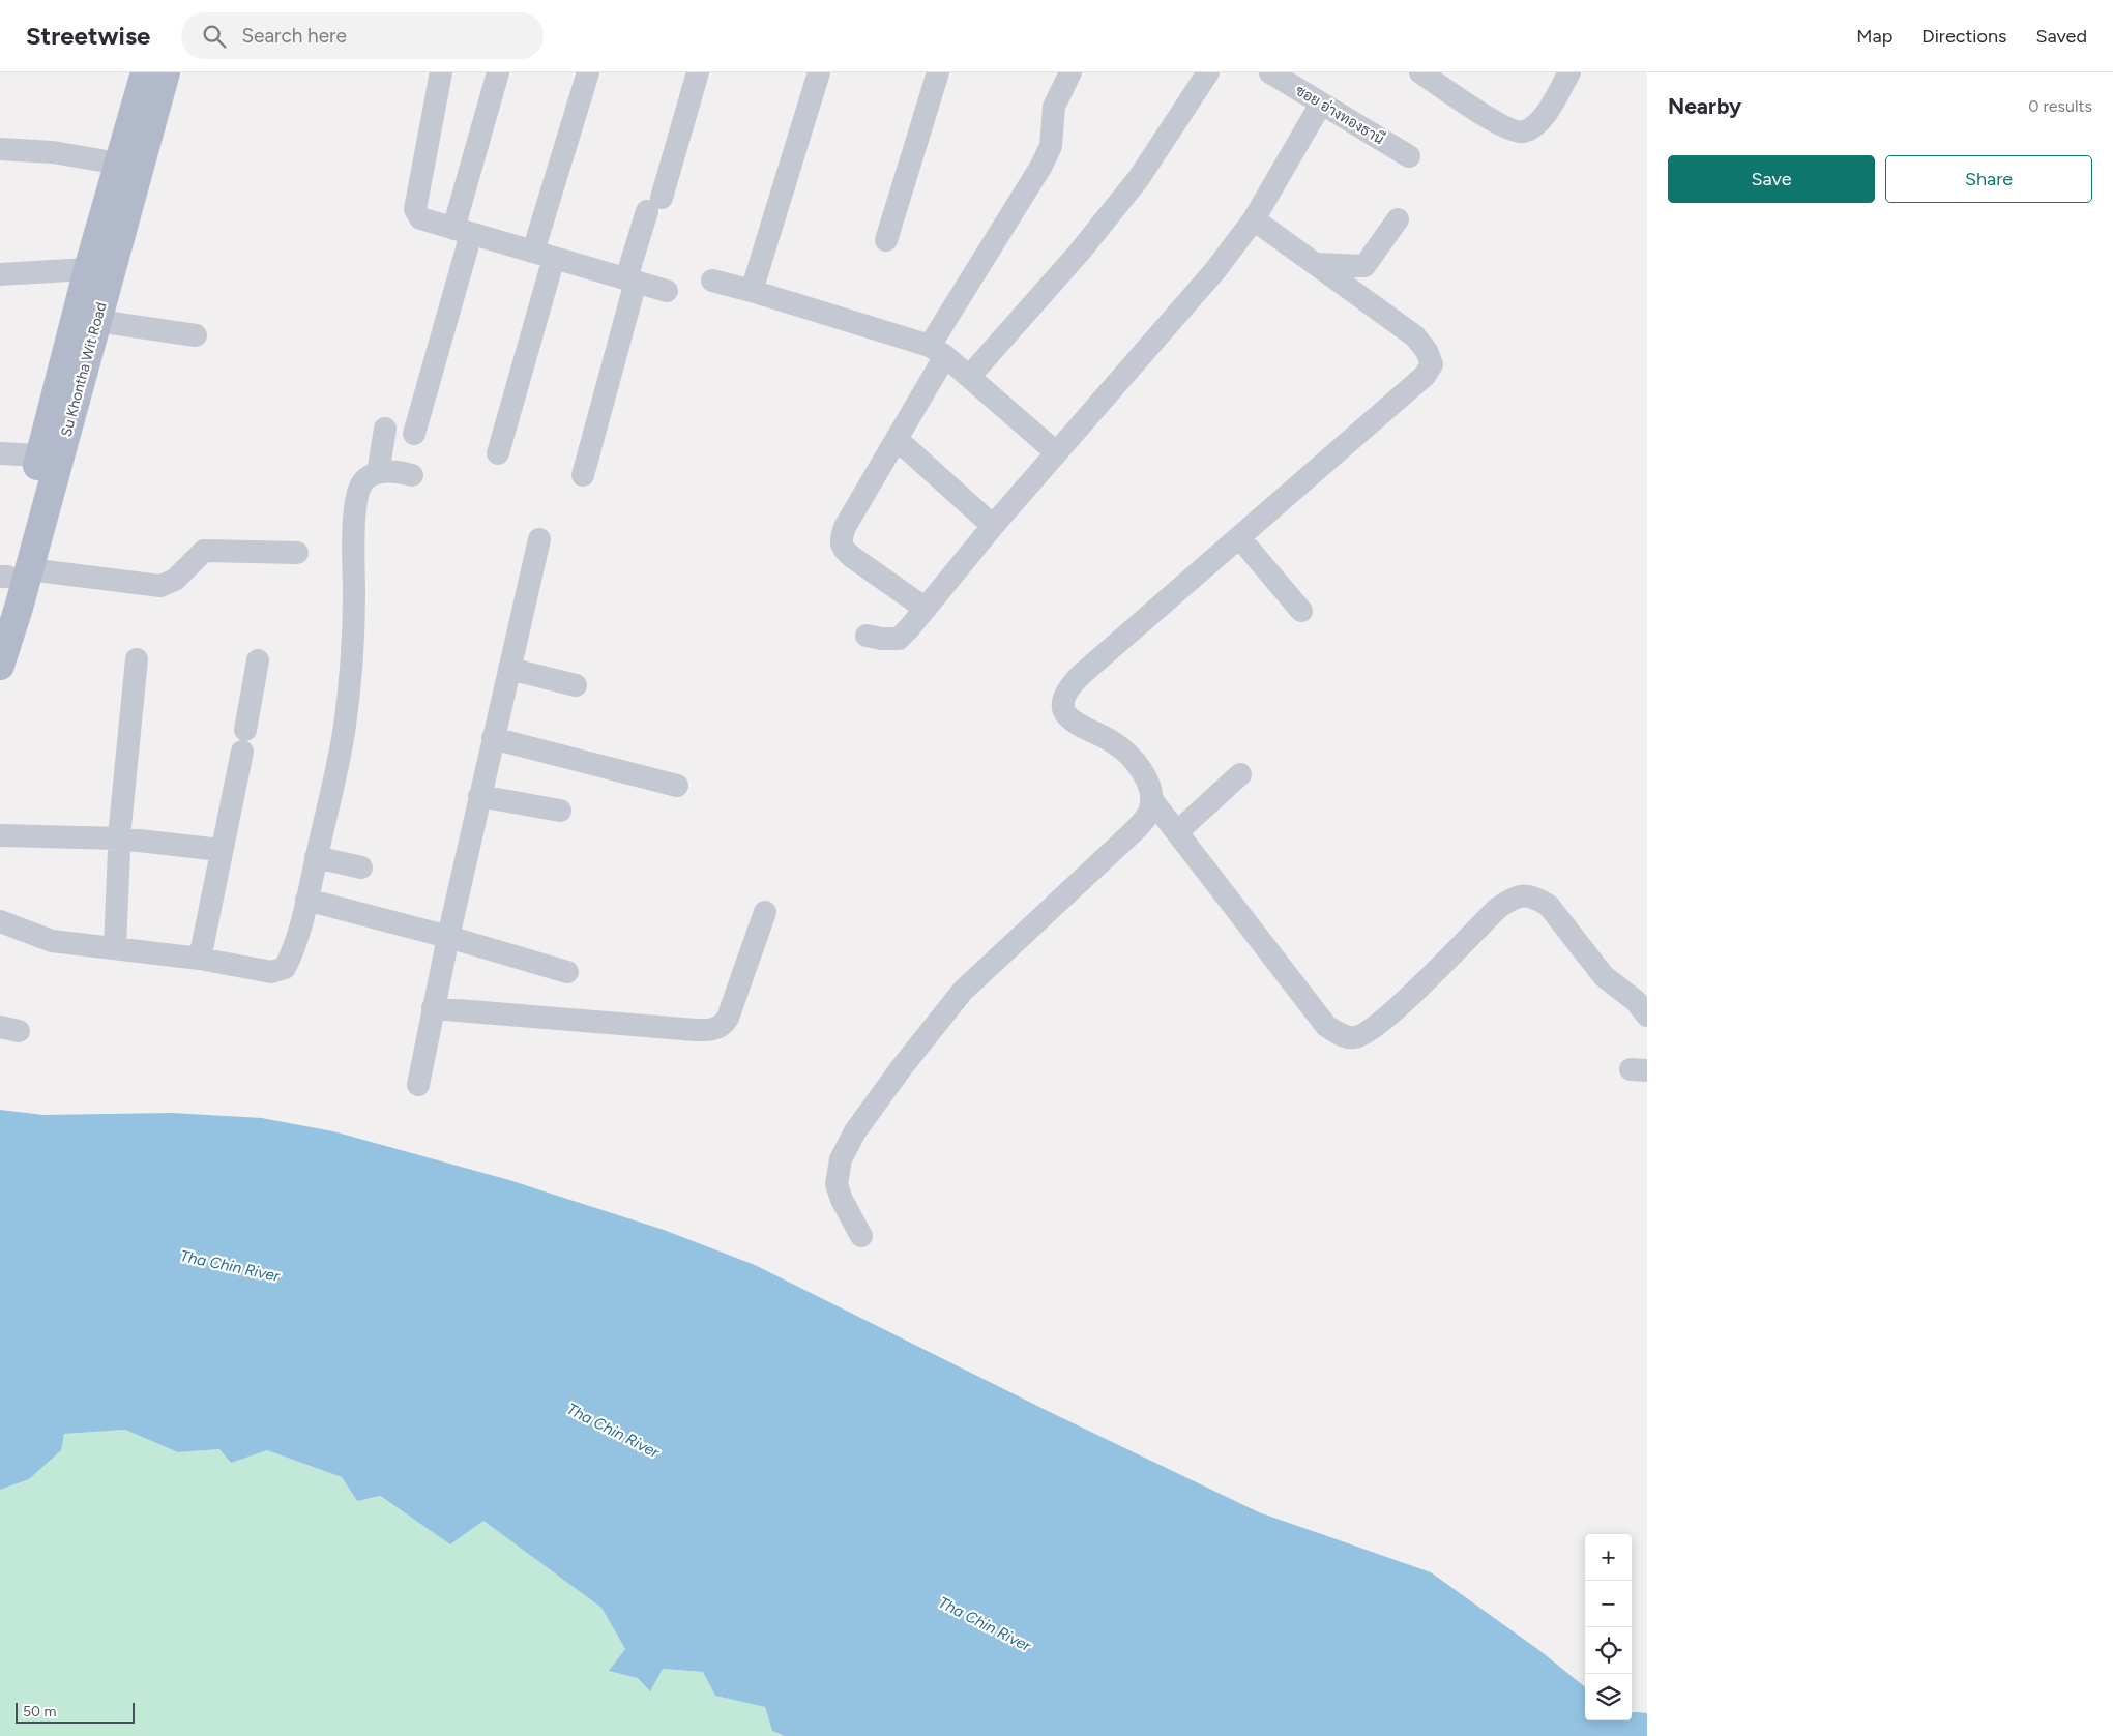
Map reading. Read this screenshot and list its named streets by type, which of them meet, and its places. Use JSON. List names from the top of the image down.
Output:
{
  "streets": {
    "main road": ["Su Khontha Wit Road"],
    "street": ["ซอย อ่างทองธานี"]
  },
  "water": ["Tha Chin River"],
  "scale_bar": "50 m",
  "page": {
    "header": "Streetwise",
    "search": "Search here",
    "nav": ["Map", "Directions", "Saved"],
    "heading": ["Nearby", "0 results"],
    "buttons": ["Save", "Share"],
    "map_buttons": ["+", "−"],
    "scale": "50 m"
  }
}
